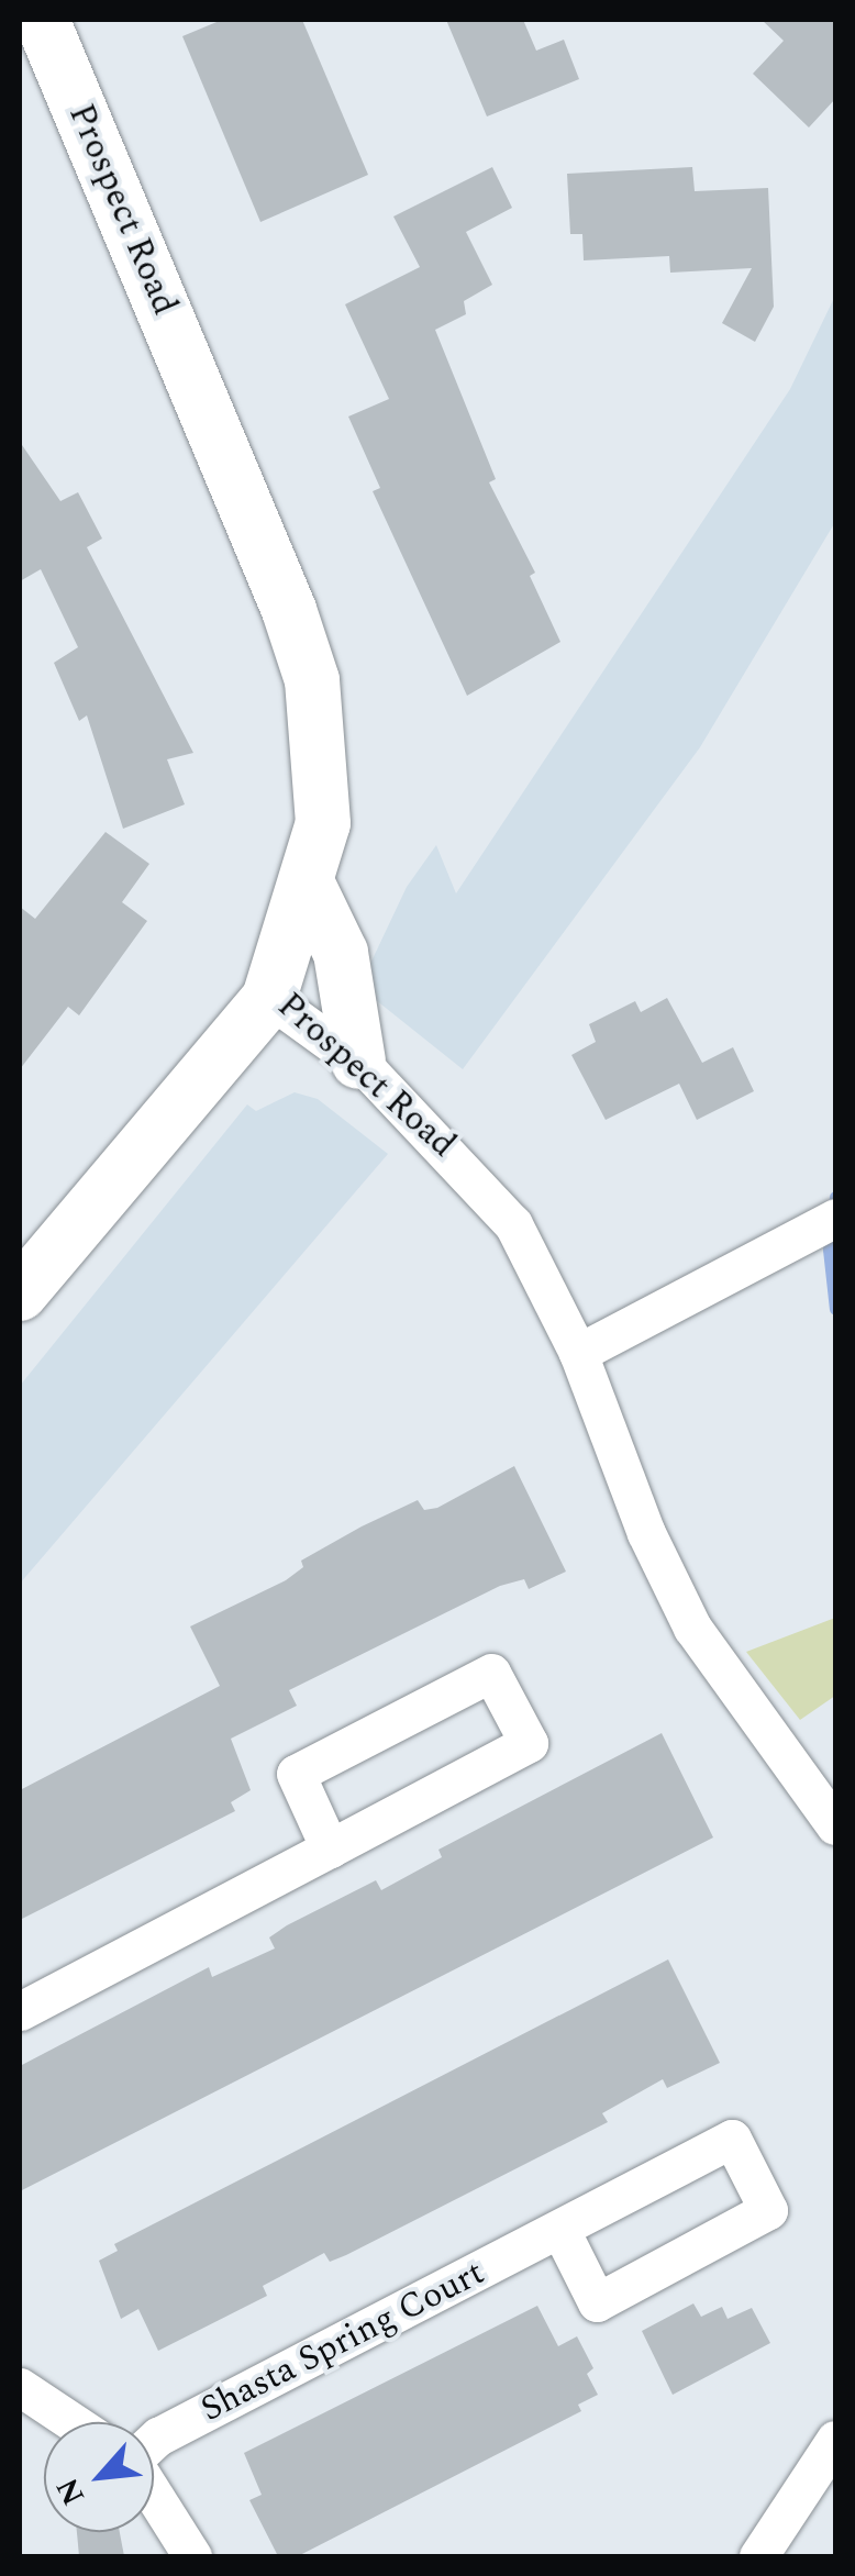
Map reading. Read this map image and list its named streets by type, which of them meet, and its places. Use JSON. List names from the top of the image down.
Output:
{
  "streets": {
    "main road": ["Prospect Road"],
    "street": ["Shasta Spring Court"]
  },
  "north": "bottom left"
}
